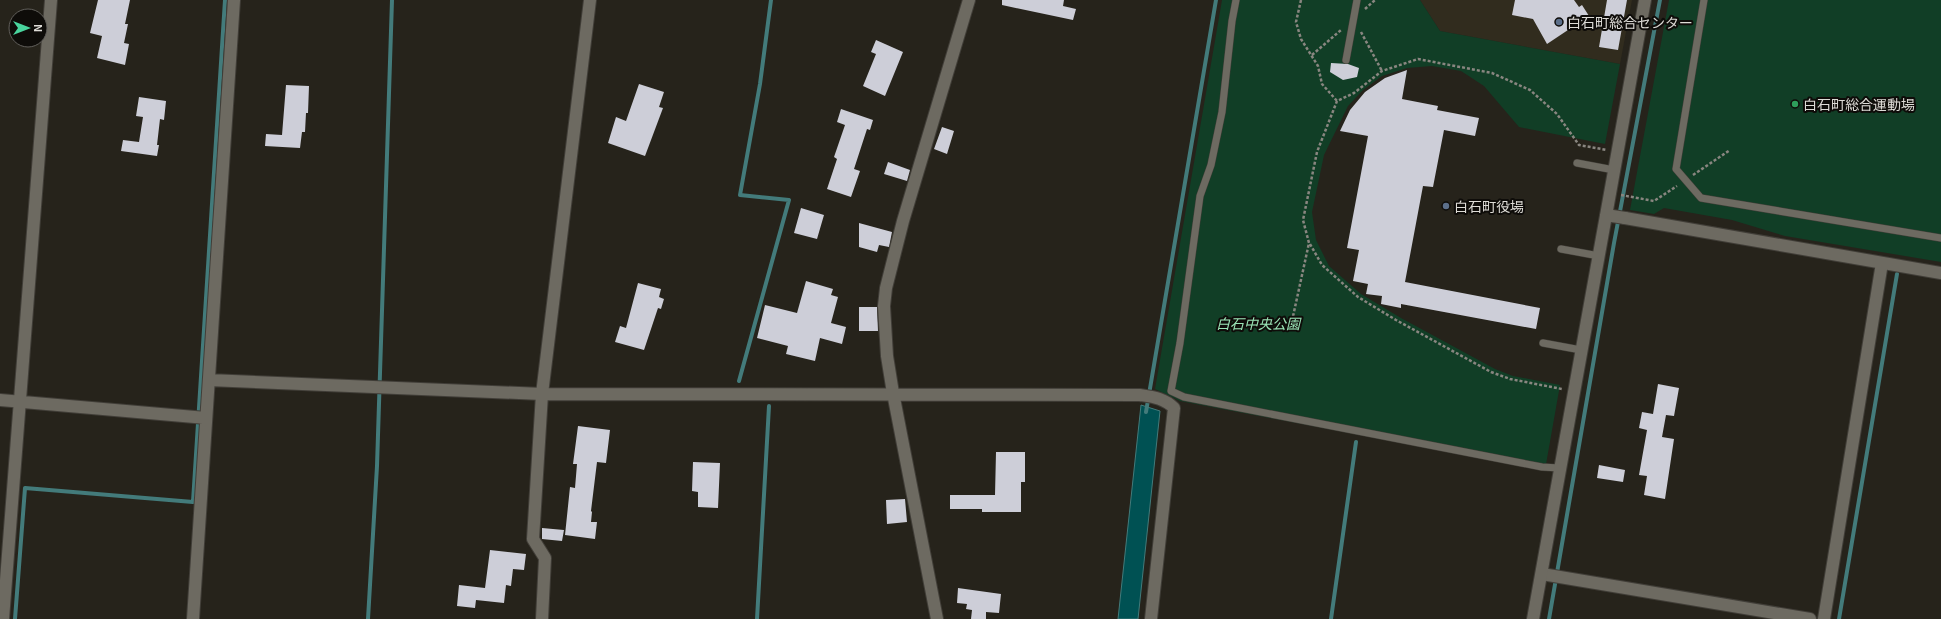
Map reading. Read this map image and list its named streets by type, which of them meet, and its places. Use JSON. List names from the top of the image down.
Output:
{
  "parks": ["白石中央公園"],
  "places": ["白石町総合センター", "白石町総合運動場", "白石町役場"],
  "north": "right"
}
